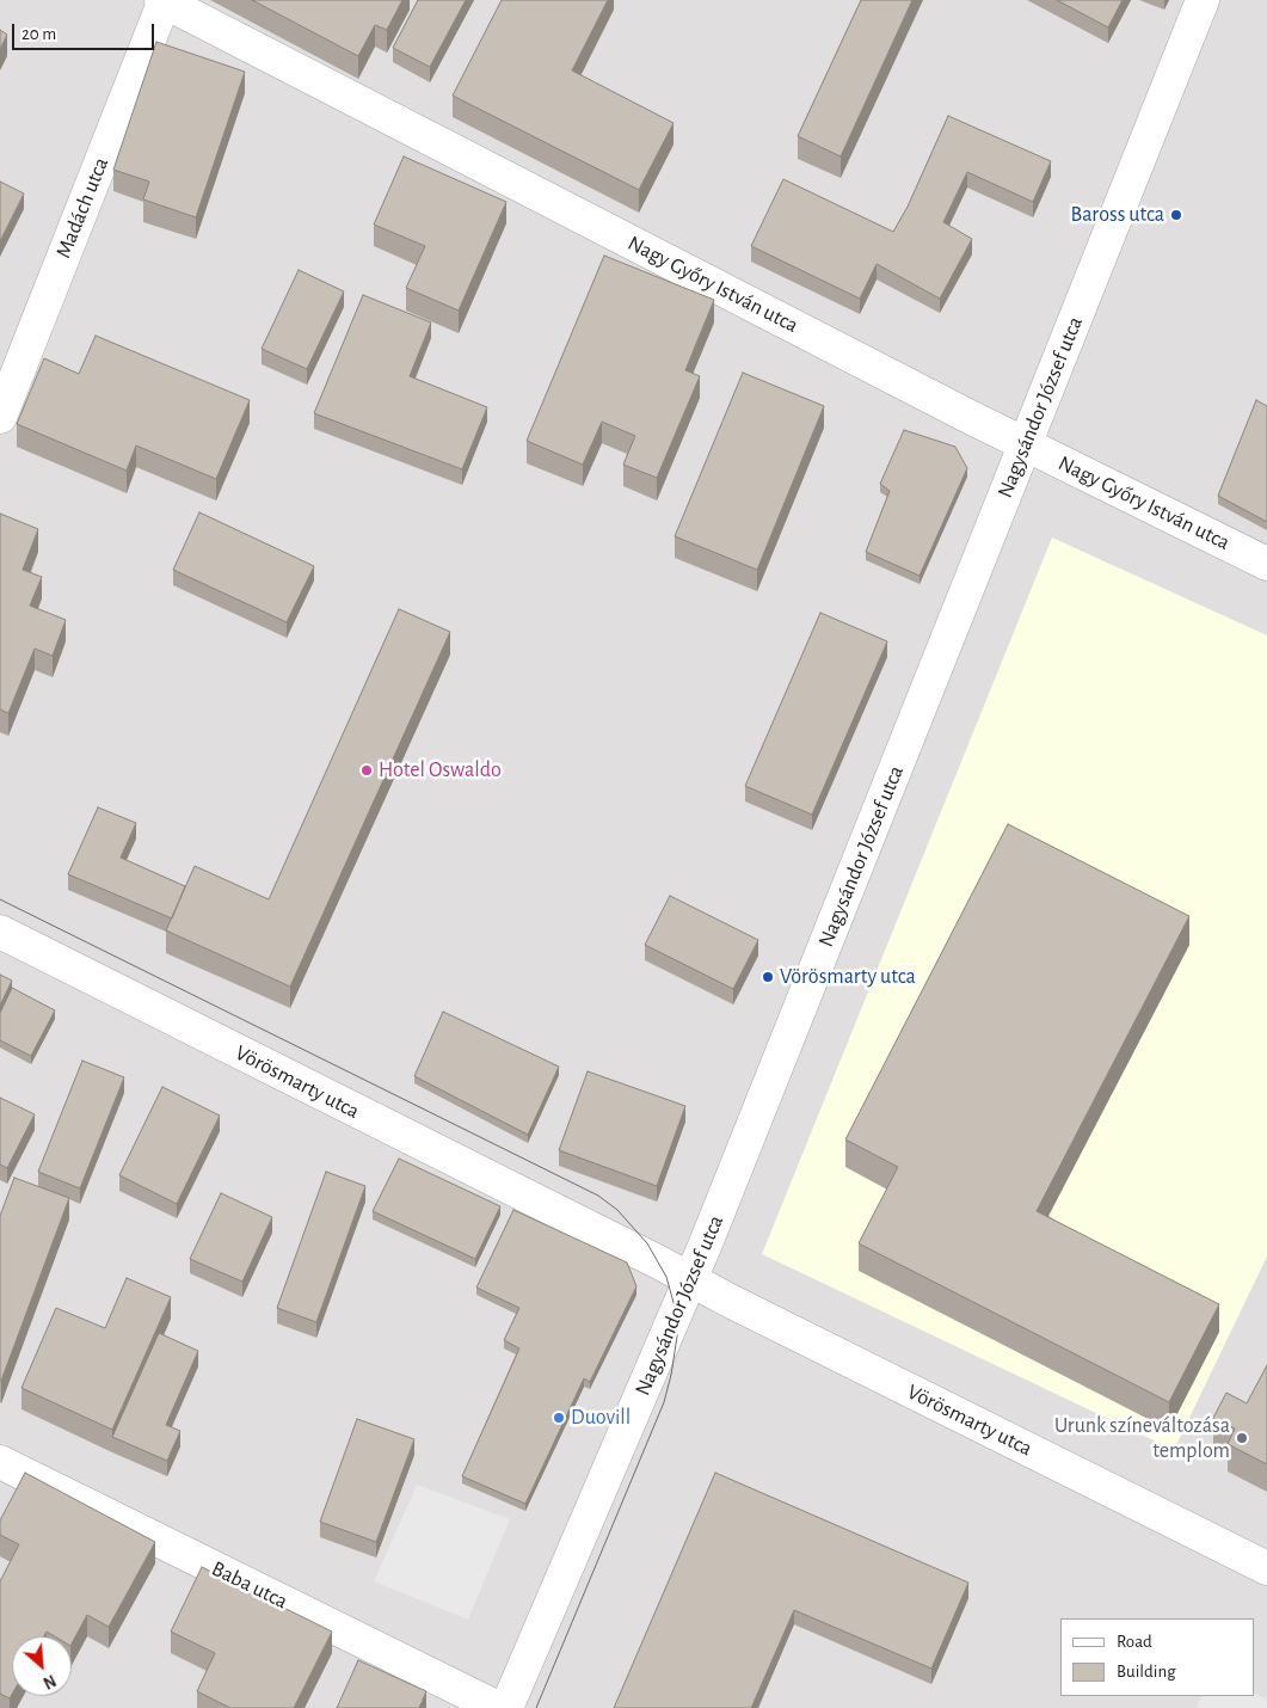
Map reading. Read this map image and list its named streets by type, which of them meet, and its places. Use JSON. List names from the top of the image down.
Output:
{
  "streets": {
    "street": [
      "Madách utca",
      "Nagy Győry István utca",
      "Nagysándor József utca",
      "Vörösmarty utca",
      "Baba utca"
    ]
  },
  "crossings": [
    ["Madách utca", "Nagy Győry István utca"],
    ["Nagy Győry István utca", "Nagysándor József utca"],
    ["Nagysándor József utca", "Vörösmarty utca"]
  ],
  "places": [
    "Baross utca",
    "Hotel Oswaldo",
    "Vörösmarty utca",
    "Duovill",
    "Urunk színeváltozása templom"
  ],
  "legend": ["Road", "Building"],
  "scale_bar": "20 m",
  "north": "bottom right"
}
